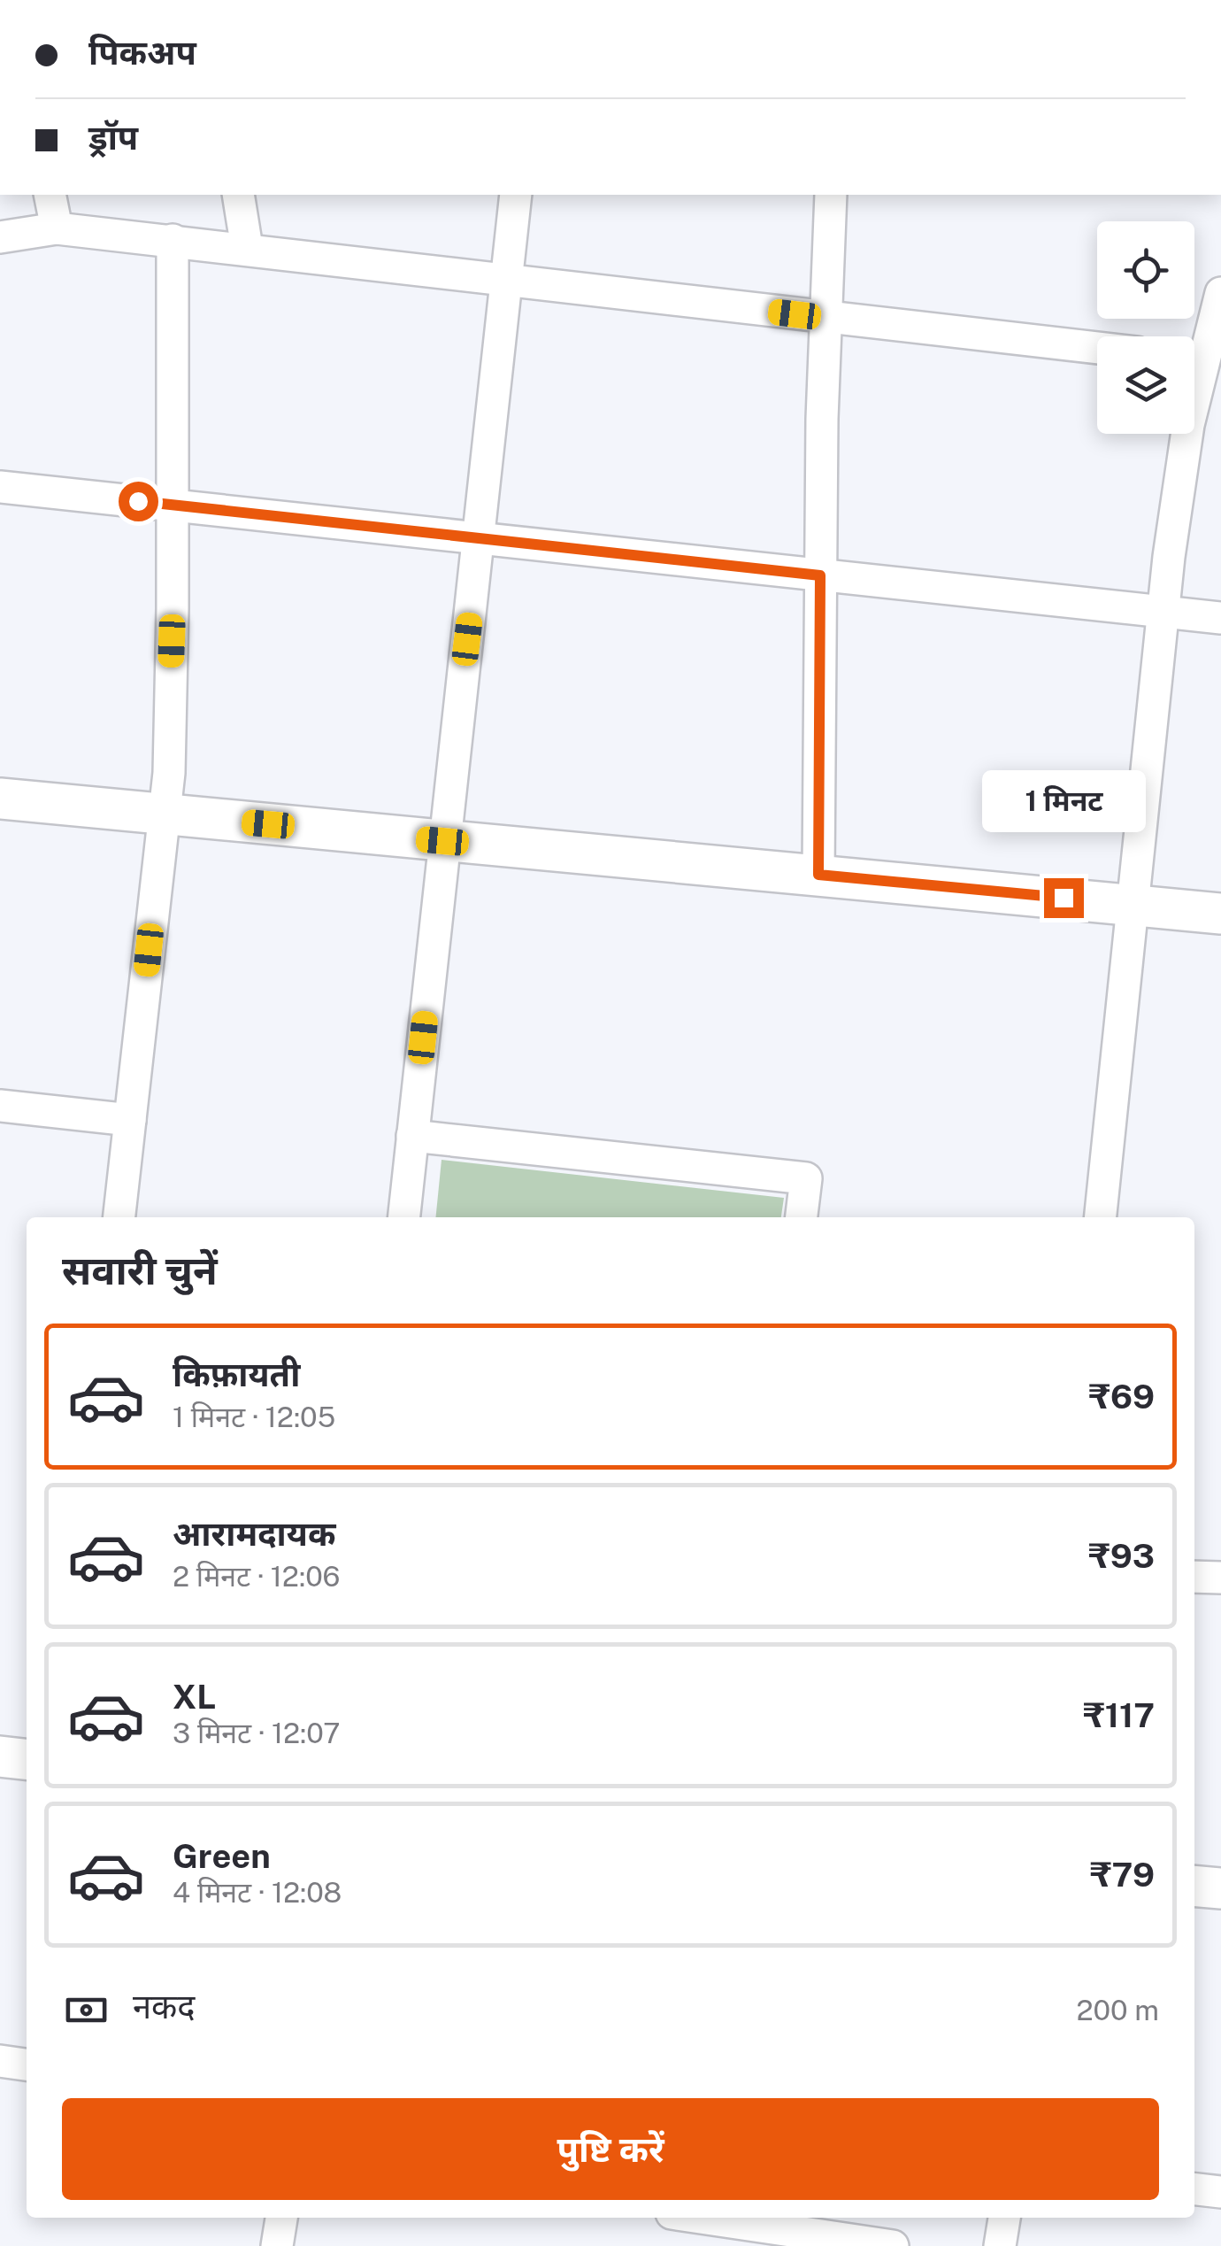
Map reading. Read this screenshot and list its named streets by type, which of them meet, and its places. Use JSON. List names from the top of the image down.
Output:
{
  "page": {
    "banner": ["पिकअप", "ड्रॉप"],
    "bubble": "1 मिनट",
    "heading": "सवारी चुनें",
    "list": [
      {
        "name": "किफ़ायती",
        "note": "1 मिनट · 12:05",
        "value": "₹69"
      },
      {
        "name": "आरामदायक",
        "note": "2 मिनट · 12:06",
        "value": "₹93"
      },
      {
        "name": "XL",
        "note": "3 मिनट · 12:07",
        "value": "₹117"
      },
      {
        "name": "Green",
        "note": "4 मिनट · 12:08",
        "value": "₹79"
      }
    ],
    "pay": ["नकद", "200 m"],
    "buttons": "पुष्टि करें"
  }
}
